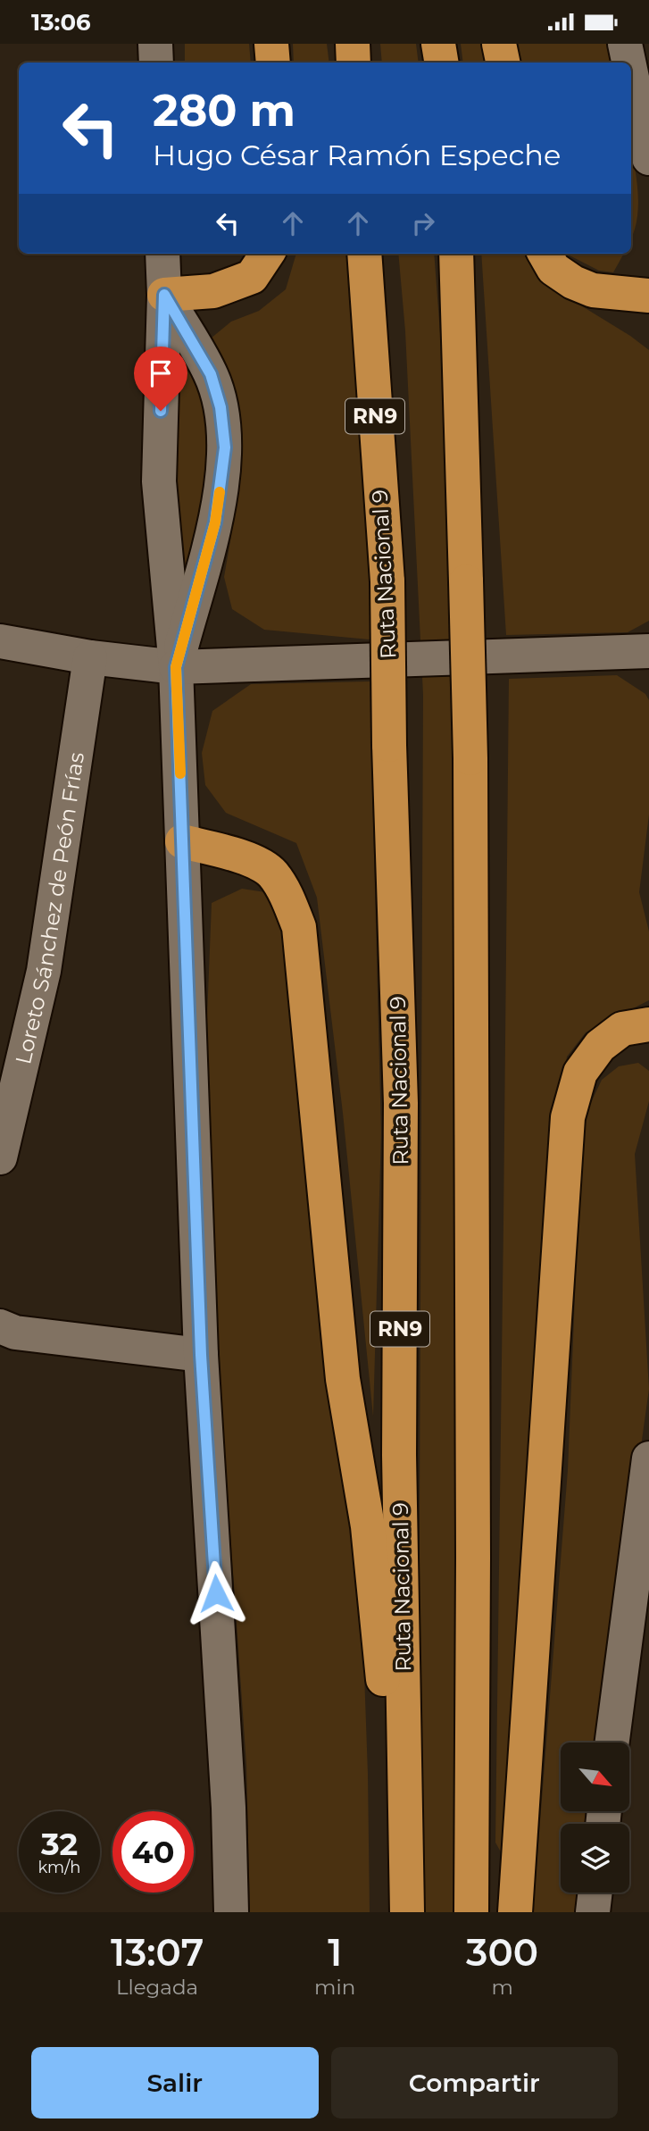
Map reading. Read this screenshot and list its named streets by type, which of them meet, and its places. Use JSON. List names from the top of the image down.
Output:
{
  "streets": {
    "highway": ["RN9", "Ruta Nacional 9"],
    "street": ["Loreto Sánchez de Peón Frías"]
  },
  "north": "bottom right",
  "page": {
    "status": "13:06",
    "turn": ["280 m", "Hugo César Ramón Espeche"],
    "speed": "32 km/h",
    "limit": "40",
    "eta": [
      "13:07",
      "Llegada",
      "1",
      "min",
      "300",
      "m"
    ],
    "buttons": ["Salir", "Compartir"]
  }
}
